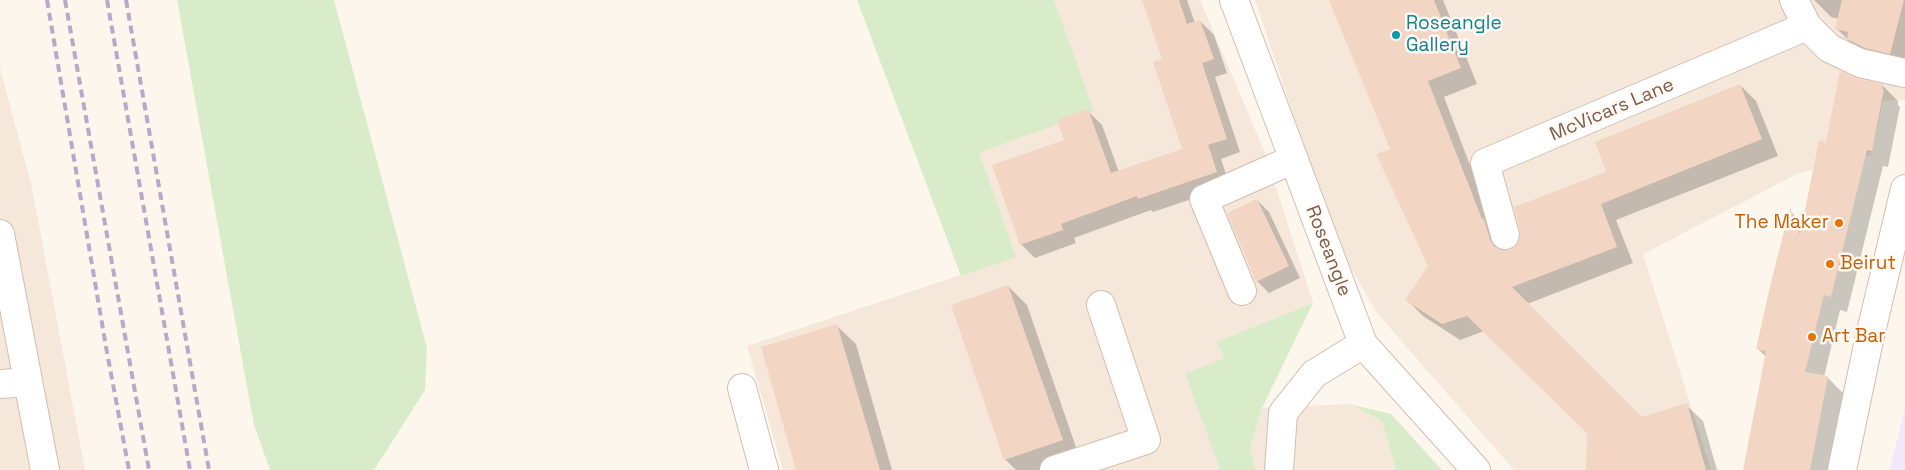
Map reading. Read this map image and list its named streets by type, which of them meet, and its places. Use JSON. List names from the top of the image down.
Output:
{
  "streets": {
    "street": ["McVicars Lane", "Roseangle"]
  },
  "places": [
    "Roseangle Gallery",
    "The Maker",
    "Beirut",
    "Art Bar"
  ]
}
